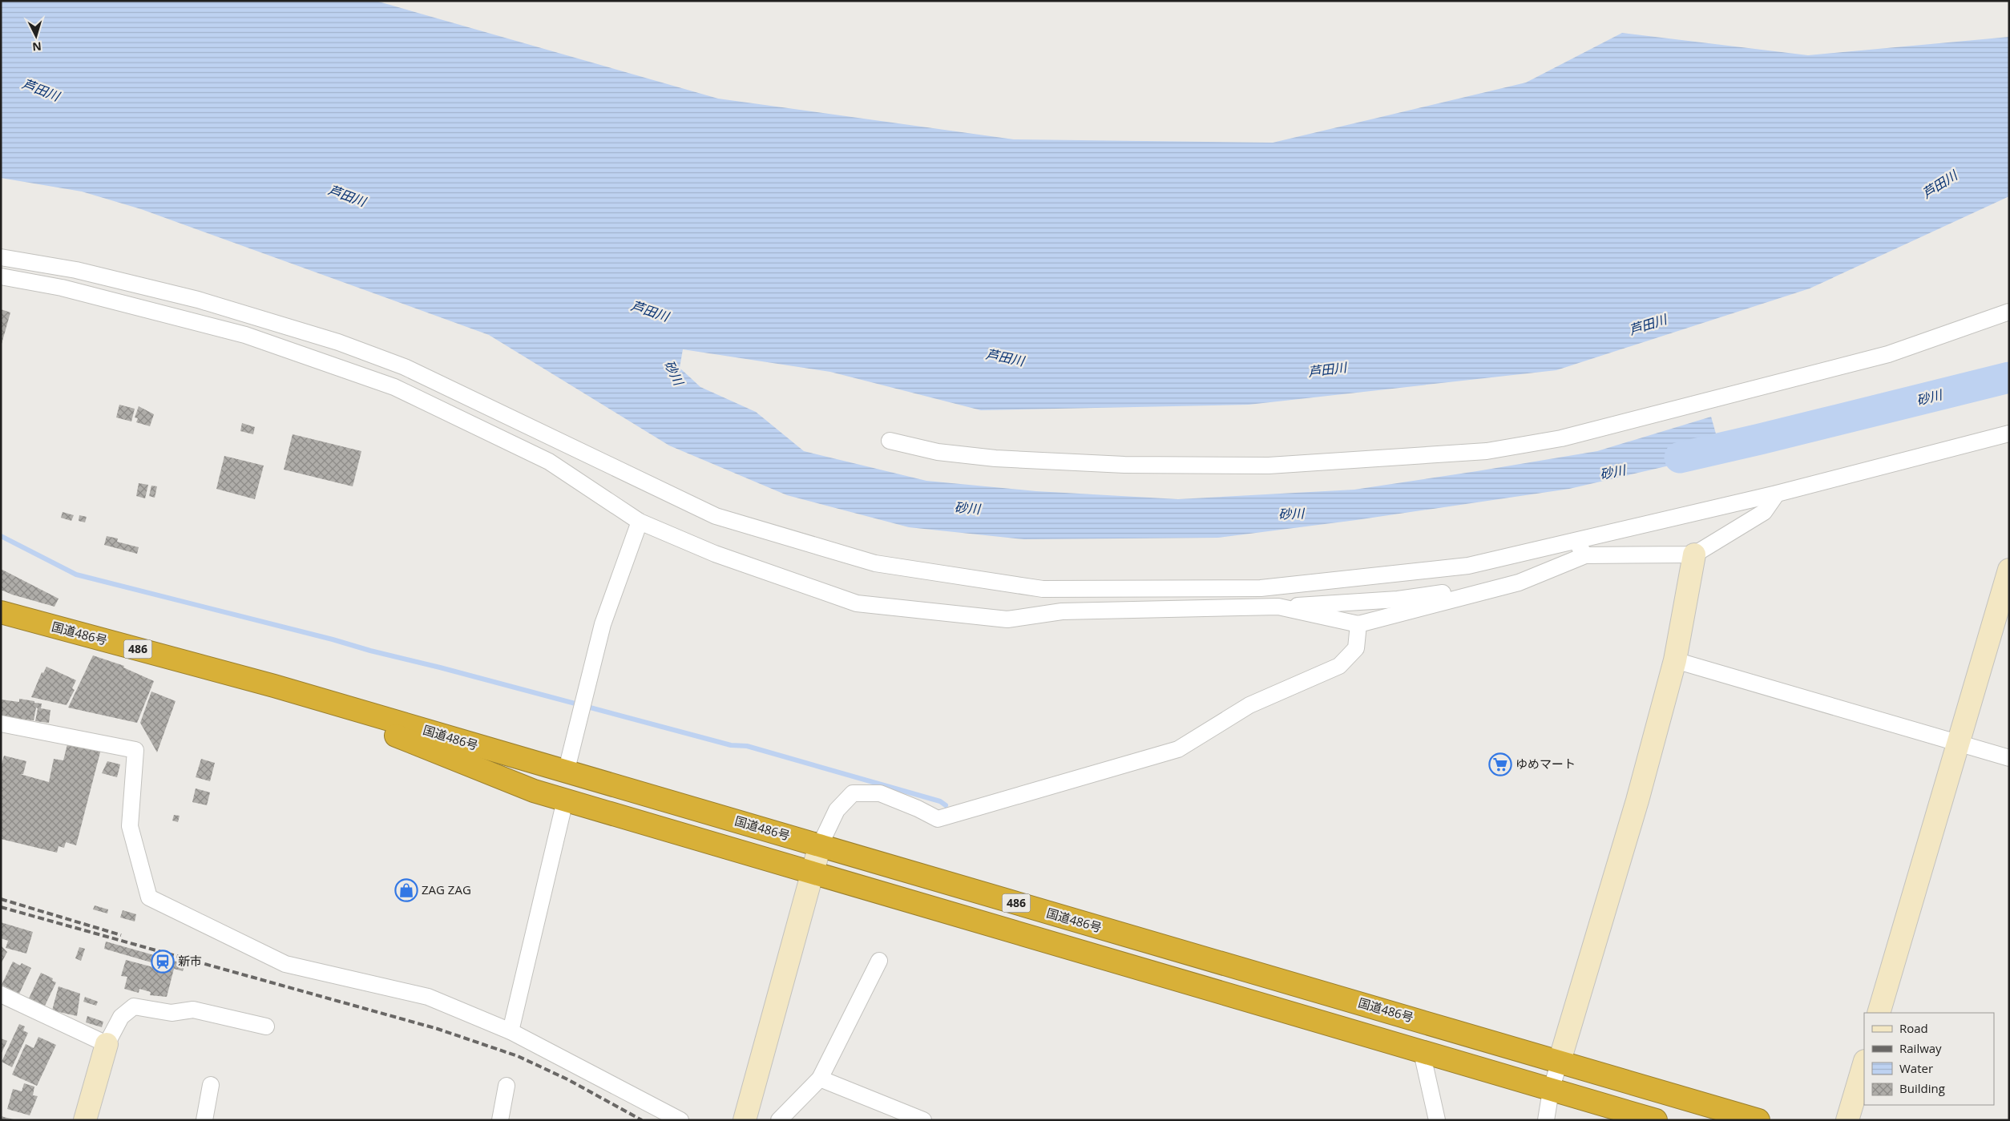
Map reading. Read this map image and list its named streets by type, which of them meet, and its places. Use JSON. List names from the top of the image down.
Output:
{
  "streets": {
    "highway": ["国道486号", "486"]
  },
  "water": ["芦田川", "砂川"],
  "places": {
    "supermarket": ["ゆめマート"],
    "shop": ["ZAG ZAG"],
    "station": ["新市"]
  },
  "legend": [
    "Road",
    "Railway",
    "Water",
    "Building"
  ],
  "north": "bottom"
}
